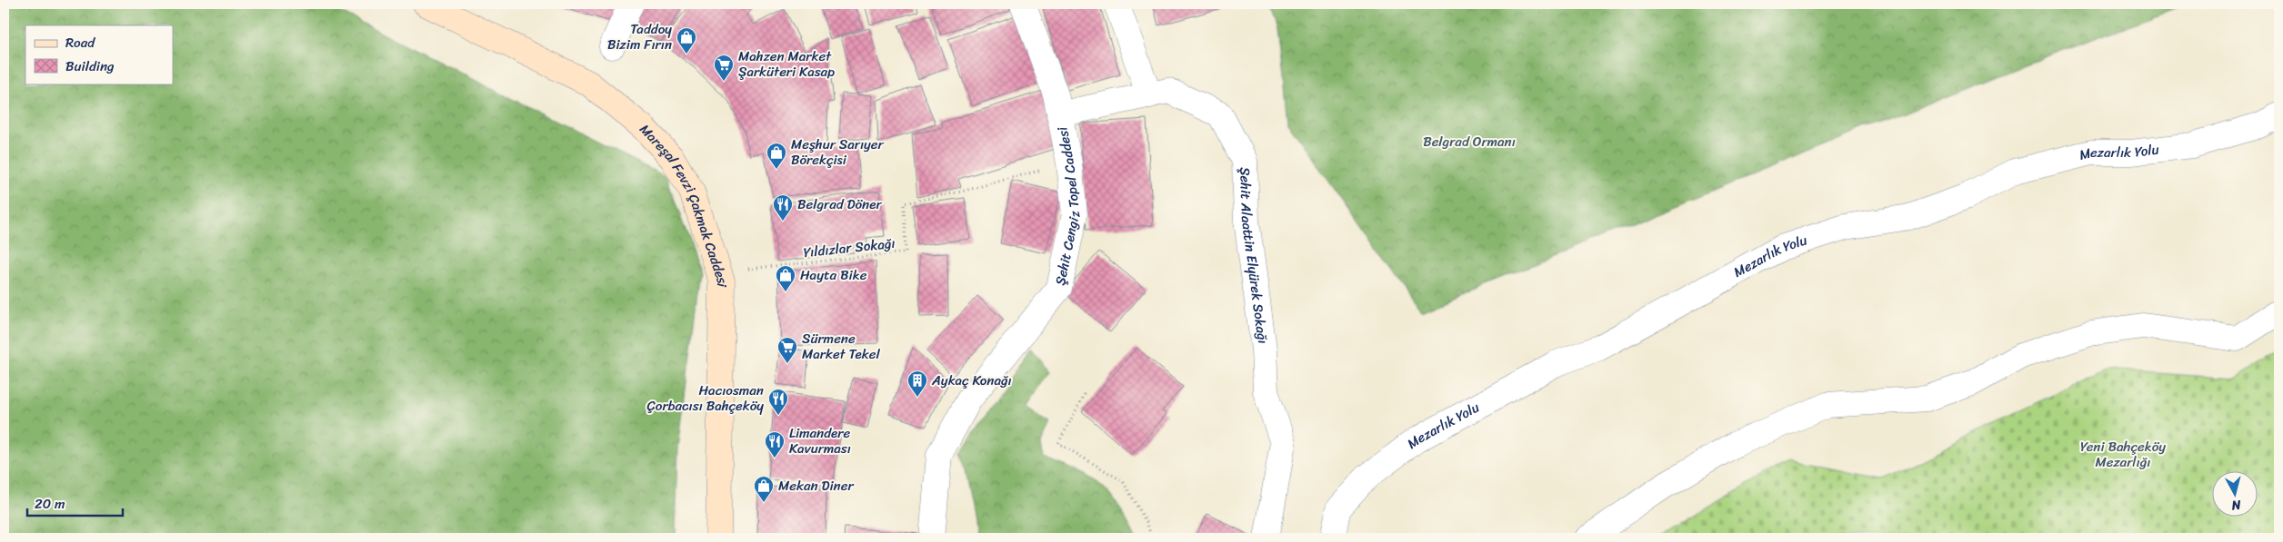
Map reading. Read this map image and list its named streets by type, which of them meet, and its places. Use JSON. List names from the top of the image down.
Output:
{
  "streets": {
    "main road": ["Mareşal Fevzi Çakmak Caddesi"],
    "street": ["Mezarlık Yolu", "Şehit Cengiz Topel Caddesi", "Şehit Alaattin Elyürek Sokağı"],
    "path": ["Yıldızlar Sokağı"]
  },
  "crossings": [
    ["Şehit Cengiz Topel Caddesi", "Yıldızlar Sokağı"],
    ["Şehit Cengiz Topel Caddesi", "Şehit Alaattin Elyürek Sokağı"]
  ],
  "parks": ["Belgrad Ormanı", "Yeni Bahçeköy Mezarlığı"],
  "places": {
    "shop": [
      "Taddoy Bizim Fırın",
      "Meşhur Sarıyer Börekçisi",
      "Hayta Bike",
      "Mekan Diner"
    ],
    "supermarket": ["Mahzen Market Şarküteri Kasap", "Sürmene Market Tekel"],
    "restaurant": ["Belgrad Döner", "Hacıosman Çorbacısı Bahçeköy", "Limandere Kavurması"],
    "building": ["Aykaç Konağı"]
  },
  "legend": ["Road", "Building"],
  "scale_bar": "20 m",
  "north": "bottom"
}
